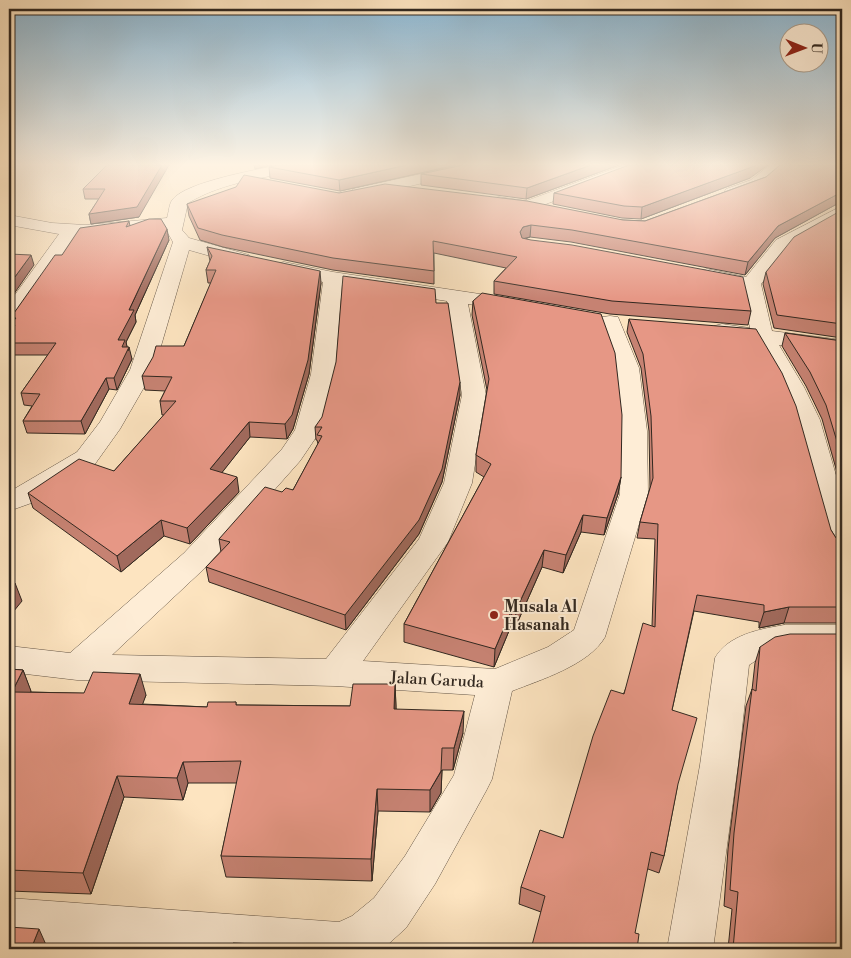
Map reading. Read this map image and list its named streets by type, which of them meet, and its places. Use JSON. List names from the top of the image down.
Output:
{
  "streets": {
    "street": ["Jalan Garuda"]
  },
  "places": ["Musala Al Hasanah"],
  "north": "right"
}
